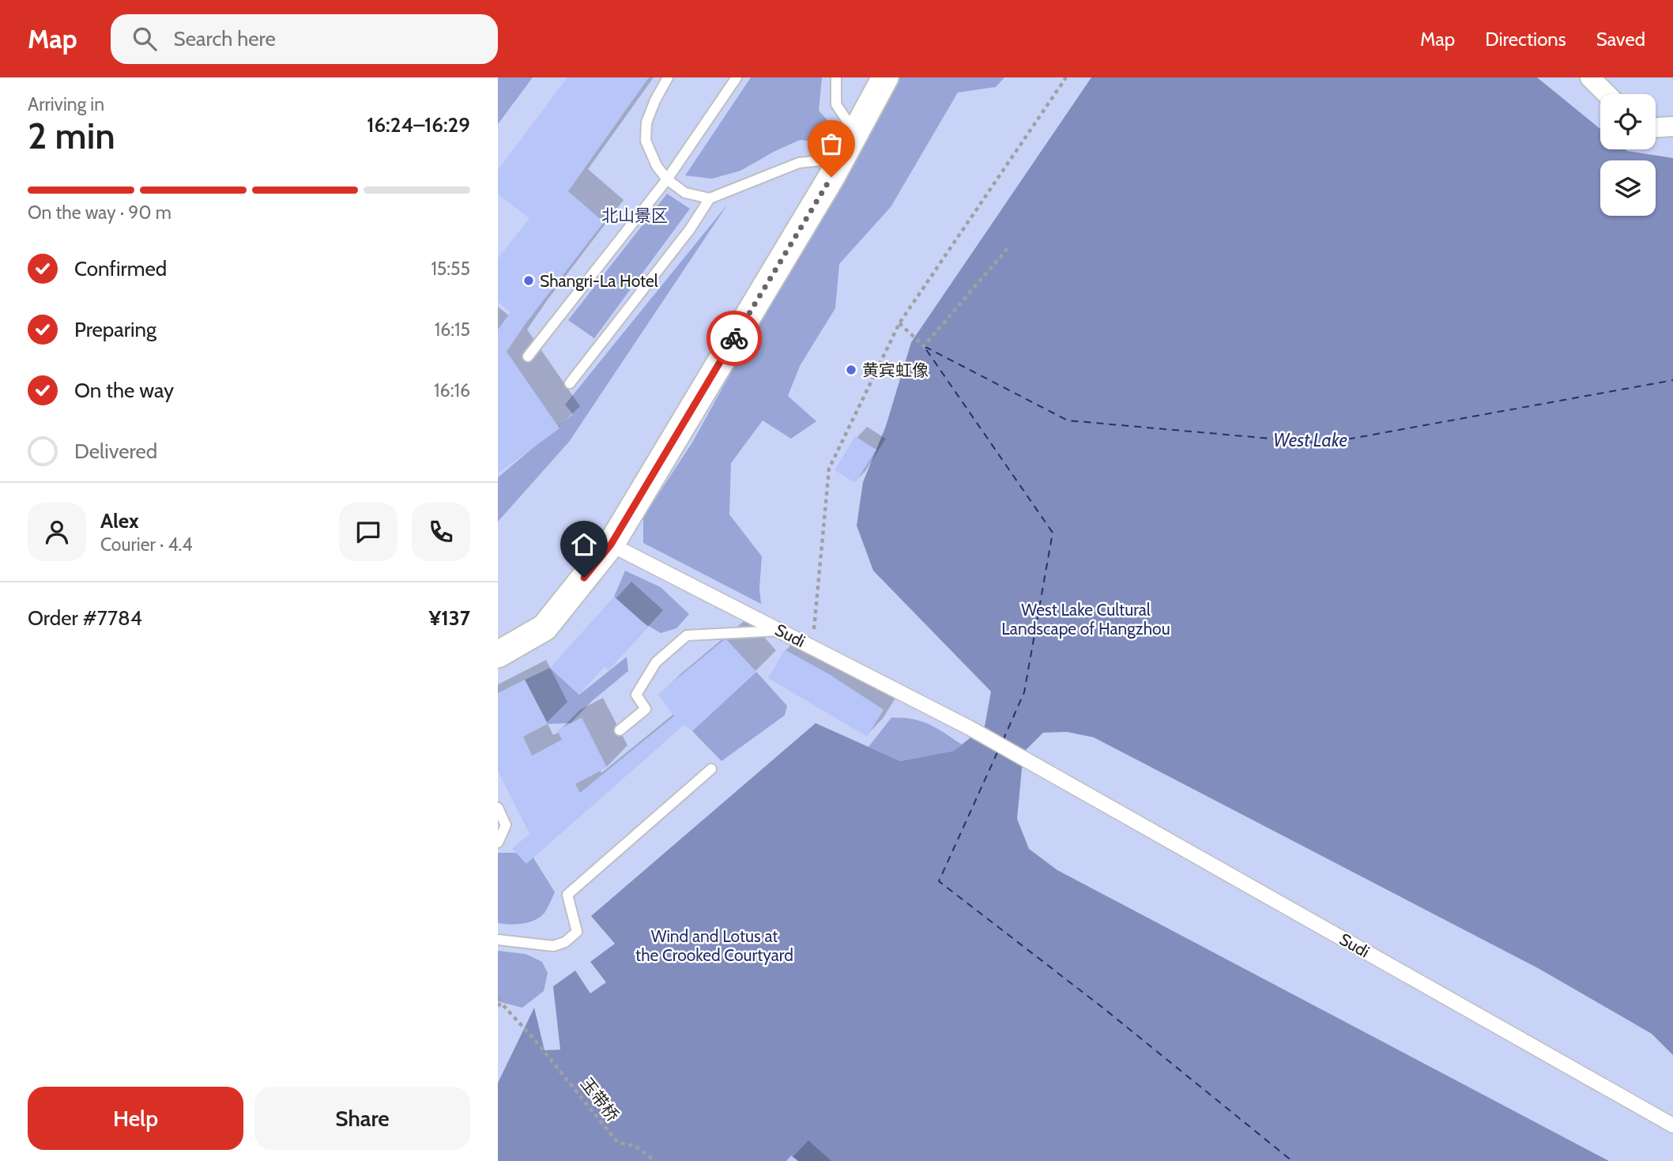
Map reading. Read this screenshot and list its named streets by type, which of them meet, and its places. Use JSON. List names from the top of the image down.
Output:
{
  "streets": {
    "street": ["Sudi"],
    "path": ["玉带桥"]
  },
  "water": ["West Lake"],
  "parks": ["北山景区", "West Lake Cultural Landscape of Hangzhou", "Wind and Lotus at the Crooked Courtyard"],
  "places": ["Shangri-La Hotel", "黄宾虹像"],
  "page": {
    "header": "Map",
    "search": "Search here",
    "nav": ["Map", "Directions", "Saved"],
    "heading": ["2 min", "Arriving in", "16:24–16:29"],
    "panel": [
      "Alex",
      "Courier · 4.4",
      "Order #7784",
      "¥137"
    ],
    "bar": "On the way · 90 m",
    "list": [
      ["Confirmed", "15:55"],
      ["Preparing", "16:15"],
      ["On the way", "16:16"],
      "Delivered"
    ],
    "buttons": ["Help", "Share"]
  }
}
